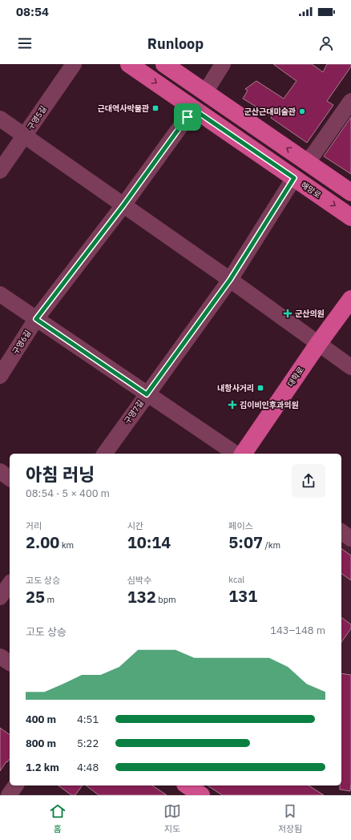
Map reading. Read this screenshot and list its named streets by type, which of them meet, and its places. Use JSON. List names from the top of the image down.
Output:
{
  "streets": {
    "main road": ["해망로", "대학로"],
    "street": ["구영5길", "구영6길", "구영7길"]
  },
  "crossings": [
    ["해망로", "구영6길"],
    ["해망로", "구영7길"]
  ],
  "places": {
    "transit": ["근대역사박물관", "내항사거리"],
    "other": ["군산근대미술관"],
    "health": ["군산의원", "김이비인후과의원"]
  },
  "page": {
    "status": "08:54",
    "header": "Runloop",
    "heading": ["아침 러닝", "08:54 · 5 × 400 m"],
    "stats": [
      ["거리", "2.00 km"],
      ["시간", "10:14"],
      ["페이스", "5:07 /km"],
      ["고도 상승", "25 m"],
      ["심박수", "132 bpm"],
      ["kcal", "131"]
    ],
    "chart": ["고도 상승", "143–148 m"],
    "list": [
      {
        "name": "400 m",
        "note": "4:51"
      },
      {
        "name": "800 m",
        "note": "5:22"
      },
      {
        "name": "1.2 km",
        "note": "4:48"
      }
    ],
    "tabs": ["홈", "지도", "저장됨"]
  }
}
